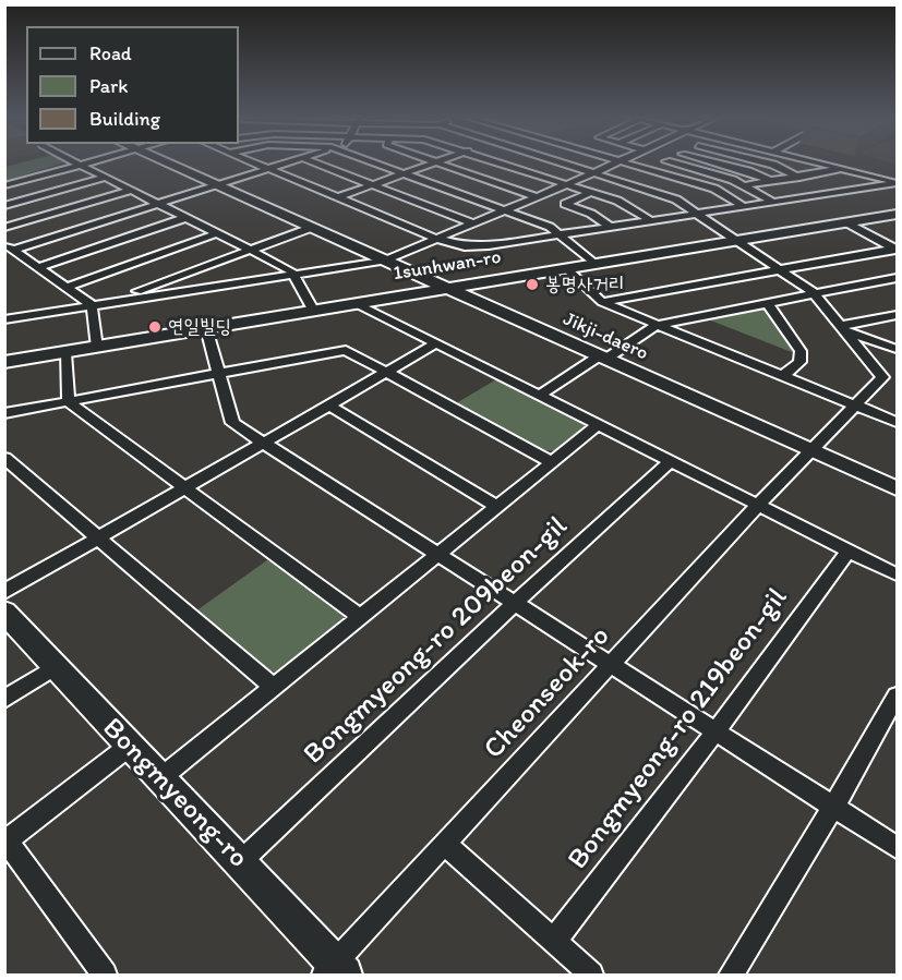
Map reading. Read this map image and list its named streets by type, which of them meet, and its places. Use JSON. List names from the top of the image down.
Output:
{
  "streets": {
    "street": [
      "1sunhwan-ro",
      "Jikji-daero",
      "Bongmyeong-ro 209beon-gil",
      "Cheonseok-ro",
      "Bongmyeong-ro 219beon-gil",
      "Bongmyeong-ro"
    ]
  },
  "crossings": [
    ["1sunhwan-ro", "Jikji-daero"],
    ["Jikji-daero", "Cheonseok-ro"],
    ["Bongmyeong-ro 209beon-gil", "Bongmyeong-ro"],
    ["Cheonseok-ro", "Bongmyeong-ro"]
  ],
  "places": ["봉명사거리", "연일빌딩"],
  "legend": ["Road", "Park", "Building"]
}
